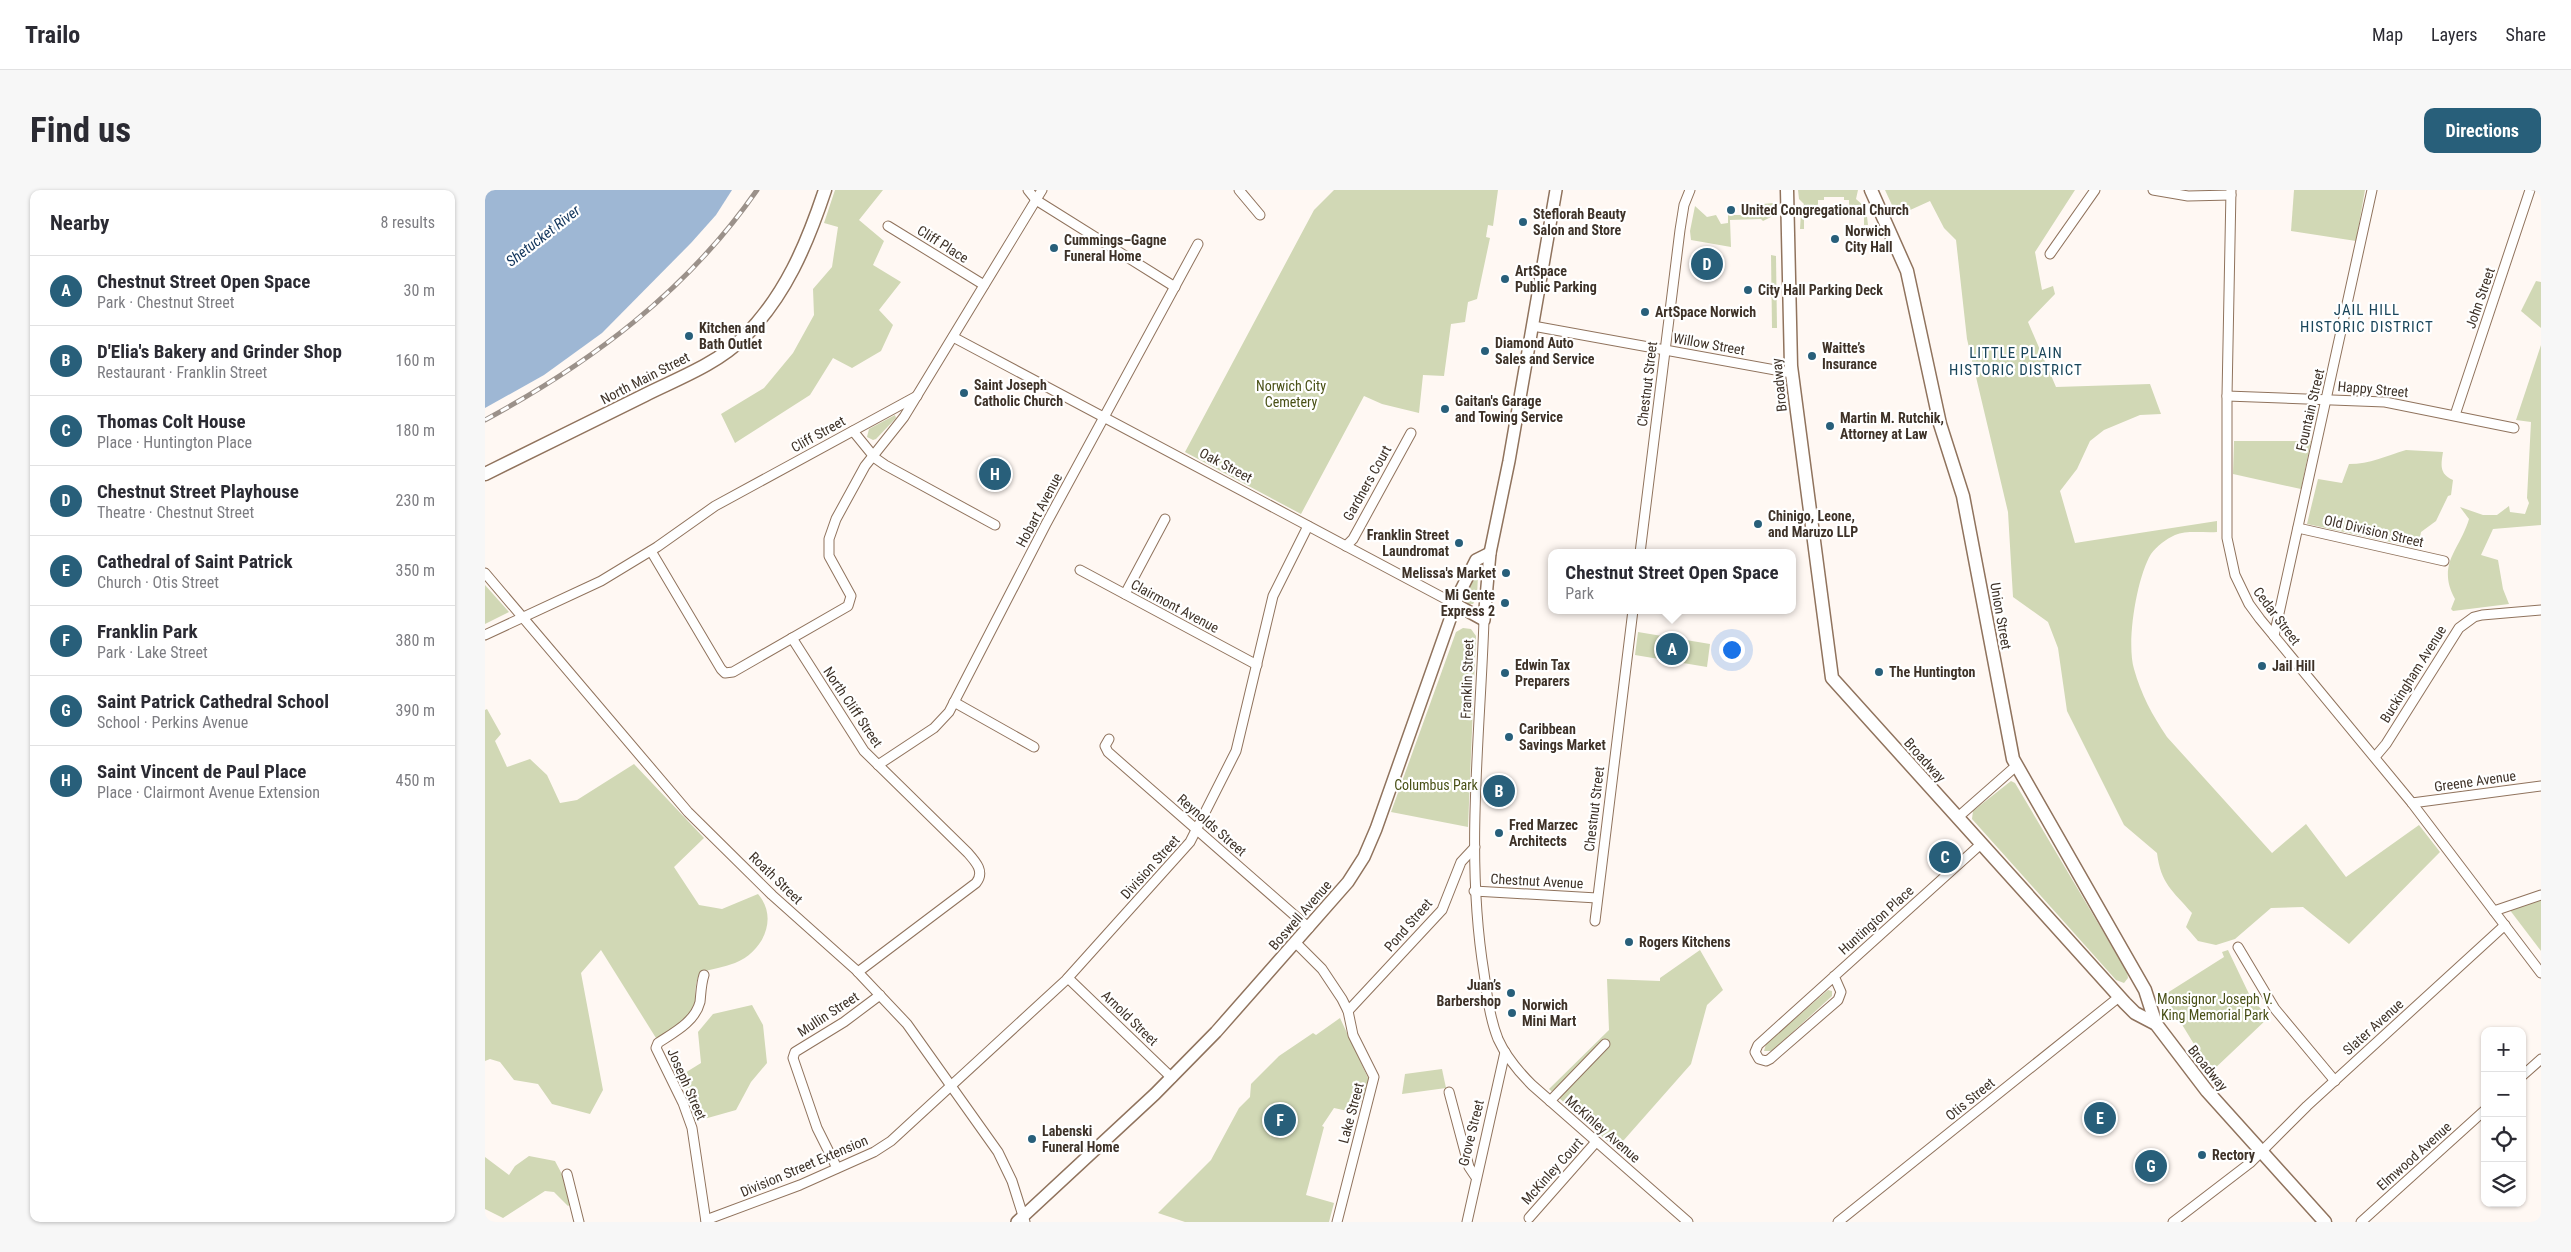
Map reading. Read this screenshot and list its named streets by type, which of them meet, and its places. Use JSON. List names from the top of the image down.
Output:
{
  "streets": {
    "main road": ["North Main Street", "Broadway", "Union Street"],
    "street": [
      "Cliff Place",
      "John Street",
      "Willow Street",
      "Chestnut Street",
      "Happy Street",
      "Fountain Street",
      "Cliff Street",
      "Oak Street",
      "Gardners Court",
      "Hobart Avenue",
      "Old Division Street",
      "Clairmont Avenue",
      "Cedar Street",
      "Buckingham Avenue",
      "Franklin Street",
      "North Cliff Street",
      "Greene Avenue",
      "Reynolds Street",
      "Division Street",
      "Roath Street",
      "Chestnut Avenue",
      "Boswell Avenue",
      "Huntington Place",
      "Pond Street",
      "Mullin Street",
      "Arnold Street",
      "Slater Avenue",
      "Joseph Street",
      "Otis Street",
      "Lake Street",
      "McKinley Avenue",
      "Grove Street",
      "Elmwood Avenue",
      "Division Street Extension",
      "McKinley Court"
    ]
  },
  "crossings": [
    ["Cliff Place", "Cliff Street"],
    ["John Street", "Happy Street"],
    ["Willow Street", "Chestnut Street"],
    ["Willow Street", "Broadway"],
    ["Willow Street", "Franklin Street"],
    ["Chestnut Street", "Chestnut Avenue"],
    ["Broadway", "Union Street"],
    ["Broadway", "Huntington Place"],
    ["Broadway", "Slater Avenue"],
    ["Broadway", "Otis Street"],
    ["Happy Street", "Fountain Street"],
    ["Happy Street", "Cedar Street"],
    ["Fountain Street", "Old Division Street"],
    ["Fountain Street", "Cedar Street"],
    ["Cliff Street", "Oak Street"],
    ["Cliff Street", "Roath Street"],
    ["Oak Street", "Gardners Court"],
    ["Oak Street", "Hobart Avenue"],
    ["Oak Street", "Franklin Street"],
    ["Oak Street", "Division Street"],
    ["Oak Street", "Boswell Avenue"],
    ["Hobart Avenue", "North Cliff Street"],
    ["Clairmont Avenue", "Division Street"],
    ["Cedar Street", "Buckingham Avenue"],
    ["Cedar Street", "Greene Avenue"],
    ["Cedar Street", "Slater Avenue"],
    ["Franklin Street", "Chestnut Avenue"],
    ["Franklin Street", "Boswell Avenue"],
    ["Franklin Street", "Pond Street"],
    ["Franklin Street", "McKinley Avenue"],
    ["Franklin Street", "Grove Street"],
    ["North Cliff Street", "Roath Street"],
    ["Reynolds Street", "Division Street"],
    ["Reynolds Street", "Boswell Avenue"],
    ["Division Street", "Roath Street"],
    ["Division Street", "Arnold Street"],
    ["Division Street", "Division Street Extension"],
    ["Roath Street", "Boswell Avenue"],
    ["Roath Street", "Mullin Street"],
    ["Roath Street", "Division Street Extension"],
    ["Boswell Avenue", "Arnold Street"],
    ["Boswell Avenue", "Lake Street"],
    ["Pond Street", "Lake Street"],
    ["Mullin Street", "Division Street Extension"],
    ["Joseph Street", "Division Street Extension"],
    ["McKinley Avenue", "Grove Street"],
    ["McKinley Avenue", "McKinley Court"]
  ],
  "districts": ["JAIL HILL HISTORIC DISTRICT", "LITTLE PLAIN HISTORIC DISTRICT"],
  "water": ["Shetucket River"],
  "parks": ["Norwich City Cemetery", "Columbus Park", "Monsignor Joseph V. King Memorial Park"],
  "places": [
    "United Congregational Church",
    "Steflorah Beauty Salon and Store",
    "Norwich City Hall",
    "Cummings–Gagne Funeral Home",
    "ArtSpace Public Parking",
    "City Hall Parking Deck",
    "ArtSpace Norwich",
    "Kitchen and Bath Outlet",
    "Diamond Auto Sales and Service",
    "Waitte’s Insurance",
    "Saint Joseph Catholic Church",
    "Gaitan's Garage and Towing Service",
    "Martin M. Rutchik, Attorney at Law",
    "Chinigo, Leone, and Maruzo LLP",
    "Franklin Street Laundromat",
    "Melissa's Market",
    "Mi Gente Express 2",
    "Jail Hill",
    "The Huntington",
    "Edwin Tax Preparers",
    "Caribbean Savings Market",
    "Fred Marzec Architects",
    "Rogers Kitchens",
    "Juan’s Barbershop",
    "Norwich Mini Mart",
    "Labenski Funeral Home",
    "Rectory"
  ],
  "page": {
    "header": "Trailo",
    "nav": ["Map", "Layers", "Share"],
    "buttons": "Directions",
    "title": "Find us",
    "heading": ["Nearby", "8 results"],
    "pins": [
      "D",
      "H",
      "A",
      "B",
      "C",
      "E",
      "F",
      "G"
    ],
    "list": [
      {
        "mark": "A",
        "name": "Chestnut Street Open Space",
        "note": "Park · Chestnut Street",
        "value": "30 m"
      },
      {
        "mark": "B",
        "name": "D'Elia's Bakery and Grinder Shop",
        "note": "Restaurant · Franklin Street",
        "value": "160 m"
      },
      {
        "mark": "C",
        "name": "Thomas Colt House",
        "note": "Place · Huntington Place",
        "value": "180 m"
      },
      {
        "mark": "D",
        "name": "Chestnut Street Playhouse",
        "note": "Theatre · Chestnut Street",
        "value": "230 m"
      },
      {
        "mark": "E",
        "name": "Cathedral of Saint Patrick",
        "note": "Church · Otis Street",
        "value": "350 m"
      },
      {
        "mark": "F",
        "name": "Franklin Park",
        "note": "Park · Lake Street",
        "value": "380 m"
      },
      {
        "mark": "G",
        "name": "Saint Patrick Cathedral School",
        "note": "School · Perkins Avenue",
        "value": "390 m"
      },
      {
        "mark": "H",
        "name": "Saint Vincent de Paul Place",
        "note": "Place · Clairmont Avenue Extension",
        "value": "450 m"
      }
    ],
    "popup": ["Chestnut Street Open Space", "Park"],
    "map_buttons": ["+", "−"]
  }
}
